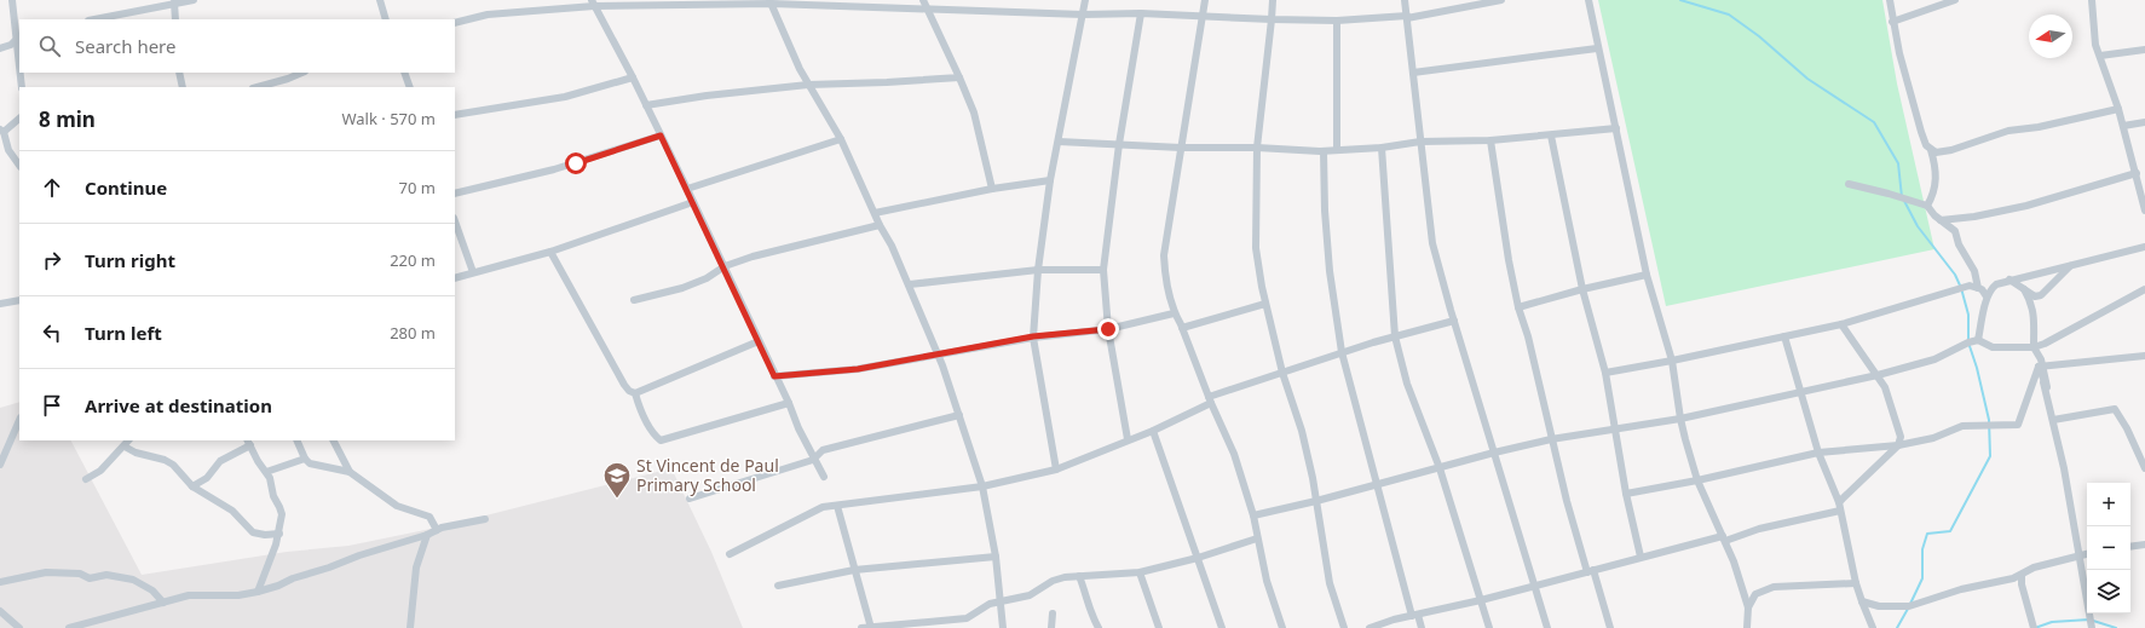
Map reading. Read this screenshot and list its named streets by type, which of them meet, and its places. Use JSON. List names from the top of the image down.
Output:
{
  "places": {
    "school or university": ["St Vincent de Paul Primary School"]
  },
  "north": "left",
  "page": {
    "search": "Search here",
    "heading": ["8 min", "Walk · 570 m"],
    "list": [
      ["Continue", "70 m"],
      ["Turn right", "220 m"],
      ["Turn left", "280 m"],
      "Arrive at destination"
    ],
    "map_buttons": ["+", "−"]
  }
}
